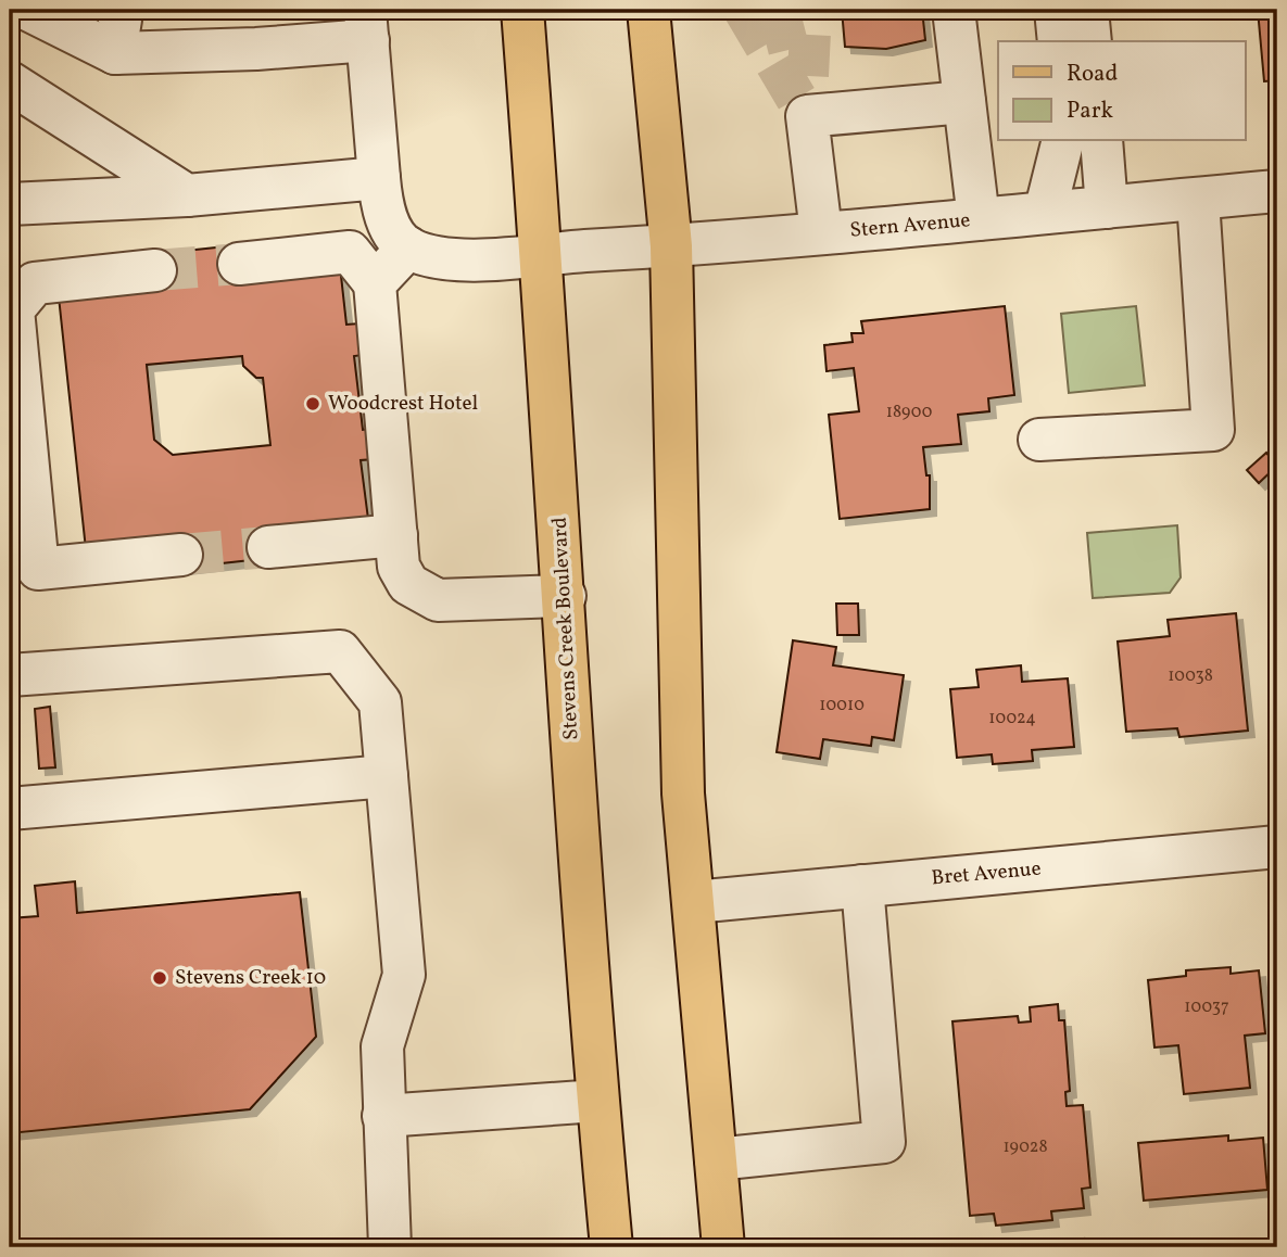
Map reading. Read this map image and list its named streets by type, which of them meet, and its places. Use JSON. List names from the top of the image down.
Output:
{
  "streets": {
    "main road": ["Stevens Creek Boulevard"],
    "street": ["Stern Avenue", "Bret Avenue"]
  },
  "crossings": [
    ["Stern Avenue", "Stevens Creek Boulevard"]
  ],
  "places": ["Woodcrest Hotel", "Stevens Creek 10"],
  "house_numbers": [
    "18900",
    "10038",
    "10010",
    "10024",
    "10037",
    "19028"
  ],
  "legend": ["Road", "Park"]
}
